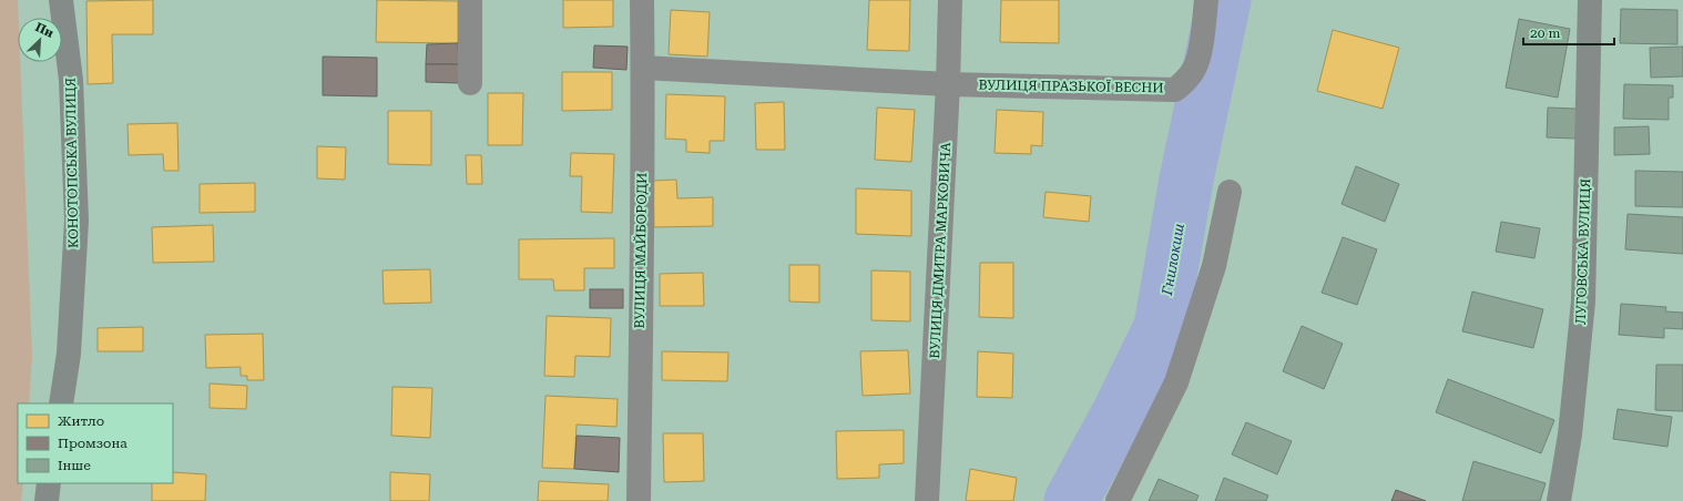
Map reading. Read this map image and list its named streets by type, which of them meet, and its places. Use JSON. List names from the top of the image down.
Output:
{
  "streets": {
    "street": [
      "ВУЛИЦЯ ПРАЗЬКОЇ ВЕСНИ",
      "КОНОТОПСЬКА ВУЛИЦЯ",
      "ВУЛИЦЯ МАЙБОРОДИ",
      "ВУЛИЦЯ ДМИТРА МАРКОВИЧА",
      "ЛУГОВСЬКА ВУЛИЦЯ"
    ]
  },
  "crossings": [
    ["ВУЛИЦЯ ПРАЗЬКОЇ ВЕСНИ", "ВУЛИЦЯ МАЙБОРОДИ"],
    ["ВУЛИЦЯ ПРАЗЬКОЇ ВЕСНИ", "ВУЛИЦЯ ДМИТРА МАРКОВИЧА"]
  ],
  "water": ["Гнилокиш"],
  "legend": ["Житло", "Промзона", "Інше"],
  "scale_bar": "20 m",
  "north": "top right"
}
